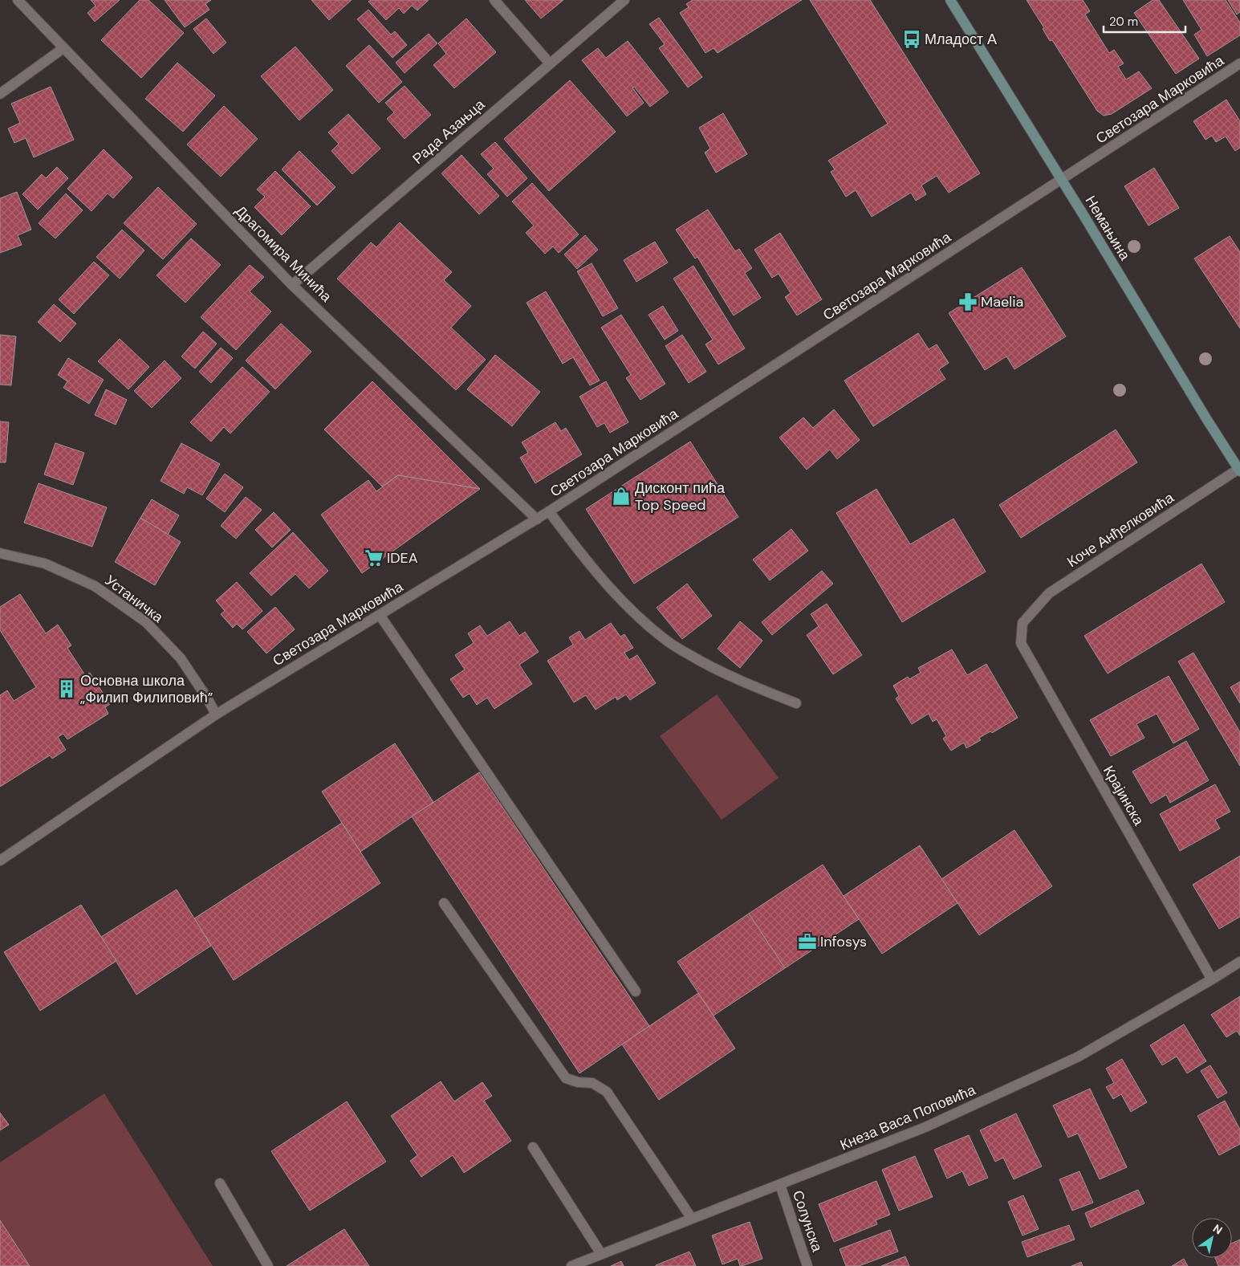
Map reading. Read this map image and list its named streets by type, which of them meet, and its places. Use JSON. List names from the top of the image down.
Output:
{
  "streets": {
    "street": [
      "Светозара Марковића",
      "Рада Азањца",
      "Немањина",
      "Драгомира Минића",
      "Коче Анђелковића",
      "Устаничка",
      "Крајинска",
      "Кнеза Васа Поповића",
      "Солунска"
    ]
  },
  "crossings": [
    ["Светозара Марковића", "Немањина"],
    ["Светозара Марковића", "Драгомира Минића"],
    ["Светозара Марковића", "Устаничка"],
    ["Рада Азањца", "Драгомира Минића"],
    ["Немањина", "Коче Анђелковића"],
    ["Коче Анђелковића", "Крајинска"],
    ["Крајинска", "Кнеза Васа Поповића"],
    ["Кнеза Васа Поповића", "Солунска"]
  ],
  "places": {
    "bus stop": ["Младост А"],
    "pharmacy": ["Maelia"],
    "shop": ["Дисконт пића Top Speed"],
    "supermarket": ["IDEA"],
    "building": ["Основна школа „Филип Филиповић”"],
    "office": ["Infosys"]
  },
  "scale_bar": "20 m",
  "north": "top right"
}
